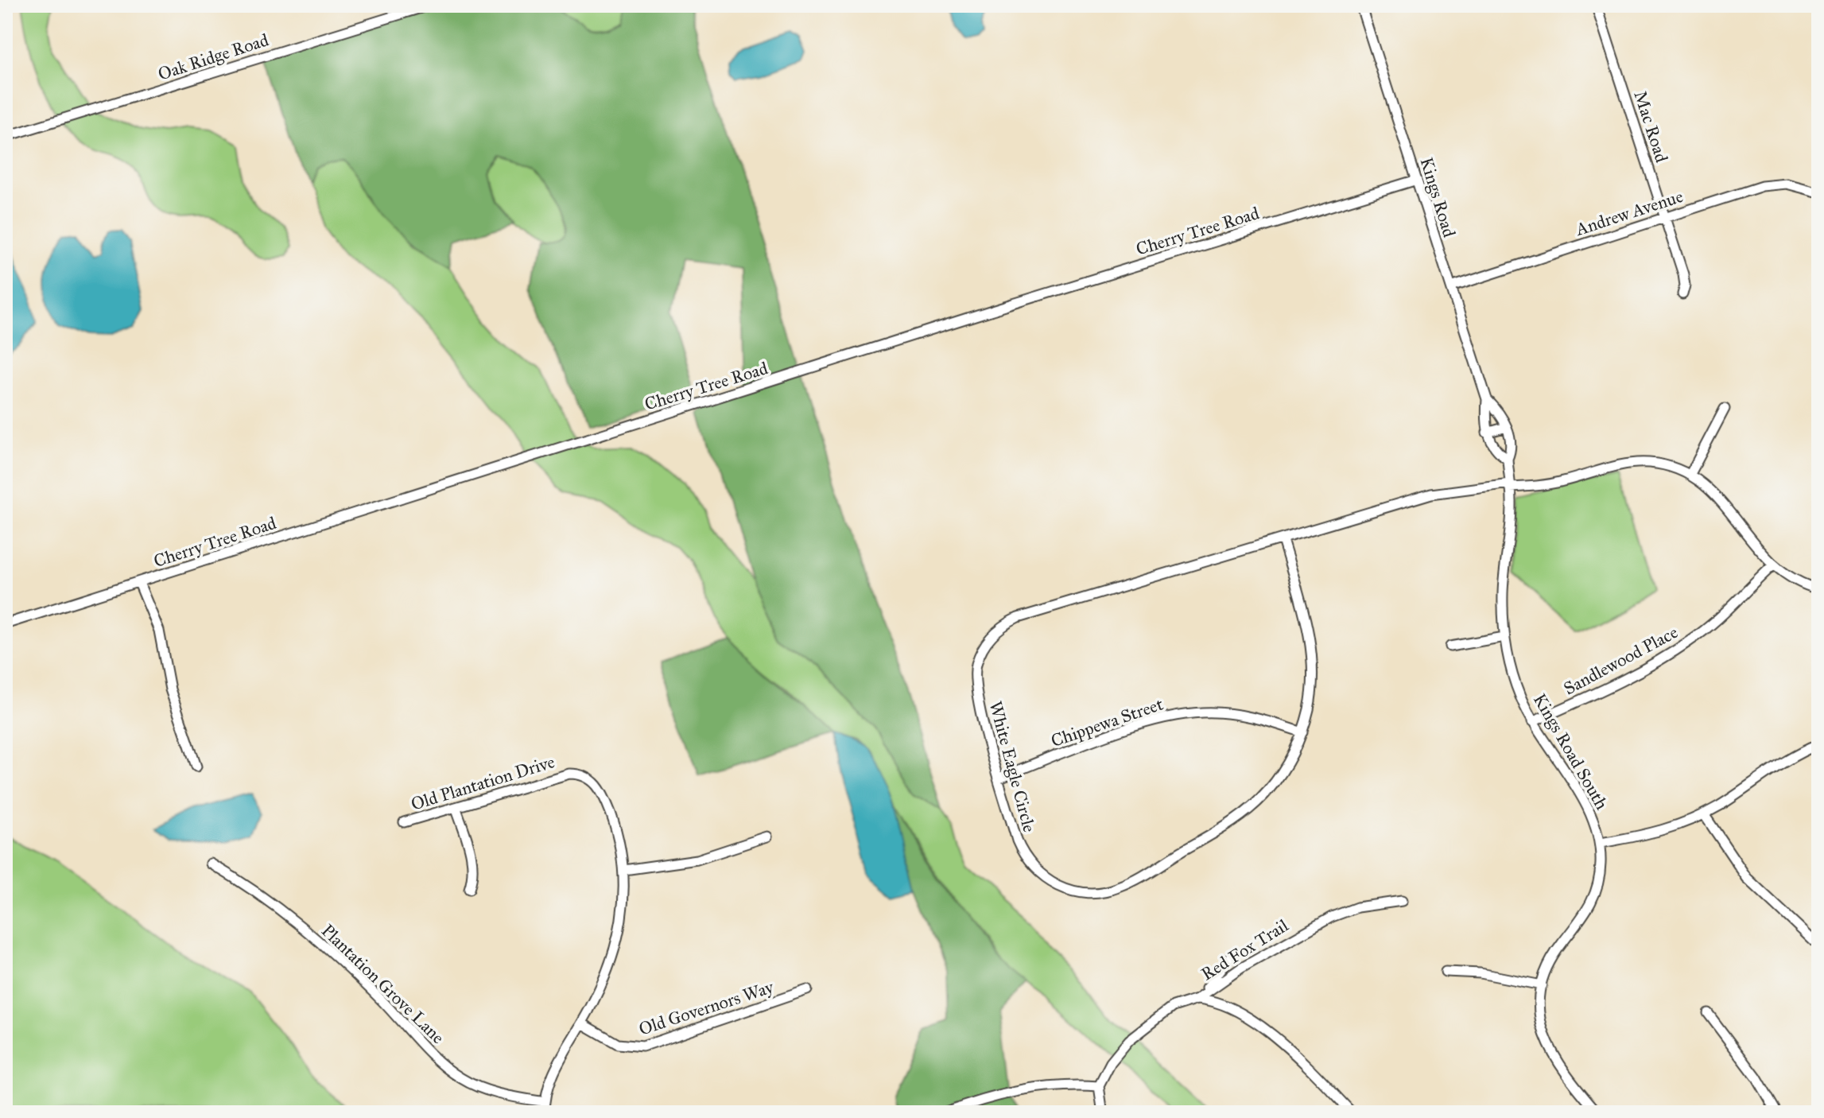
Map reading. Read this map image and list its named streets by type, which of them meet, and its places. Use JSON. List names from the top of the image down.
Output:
{
  "streets": {
    "street": [
      "Oak Ridge Road",
      "Mac Road",
      "Kings Road",
      "Andrew Avenue",
      "Cherry Tree Road",
      "Sandlewood Place",
      "Chippewa Street",
      "Kings Road South",
      "White Eagle Circle",
      "Old Plantation Drive",
      "Red Fox Trail",
      "Plantation Grove Lane",
      "Old Governors Way"
    ]
  },
  "crossings": [
    ["Mac Road", "Andrew Avenue"],
    ["Kings Road", "Andrew Avenue"],
    ["Kings Road", "Cherry Tree Road"],
    ["Sandlewood Place", "Kings Road South"],
    ["Chippewa Street", "White Eagle Circle"],
    ["Kings Road South", "White Eagle Circle"],
    ["Old Plantation Drive", "Plantation Grove Lane"],
    ["Old Plantation Drive", "Old Governors Way"]
  ]
}
